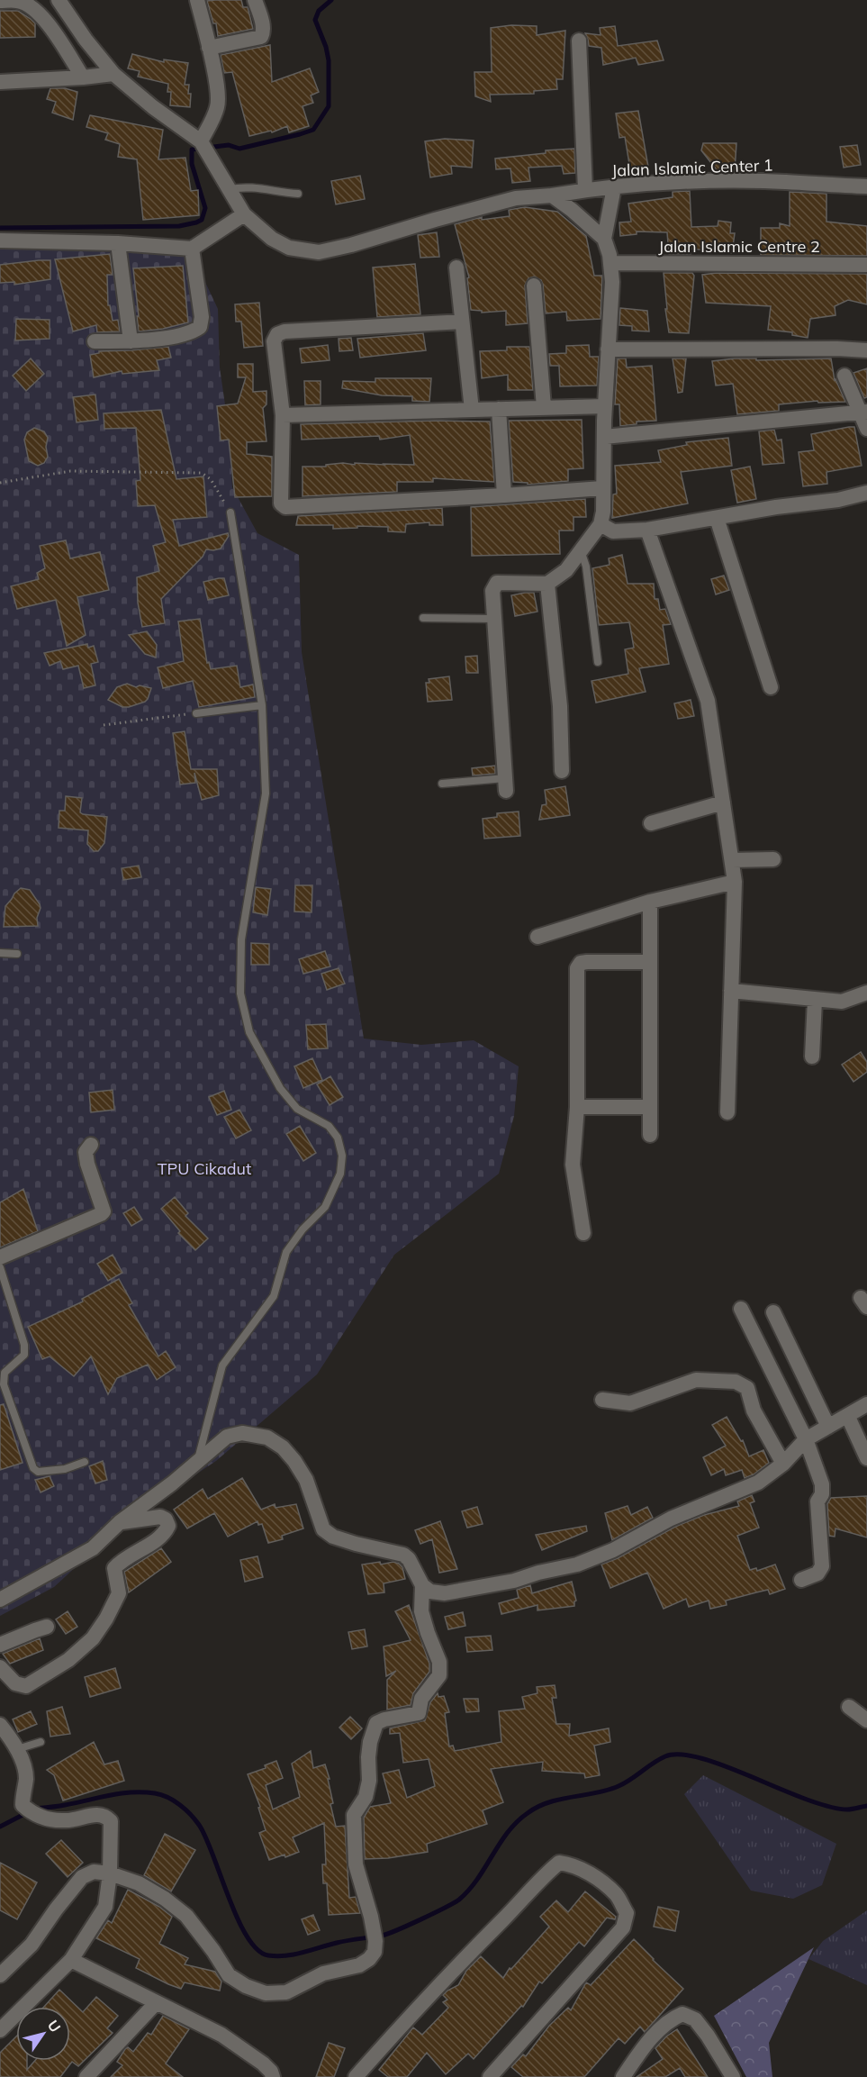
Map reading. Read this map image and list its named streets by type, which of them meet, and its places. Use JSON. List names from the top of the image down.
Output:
{
  "streets": {
    "street": ["Jalan Islamic Center 1", "Jalan Islamic Centre 2"]
  },
  "parks": ["TPU Cikadut"],
  "north": "top right"
}
